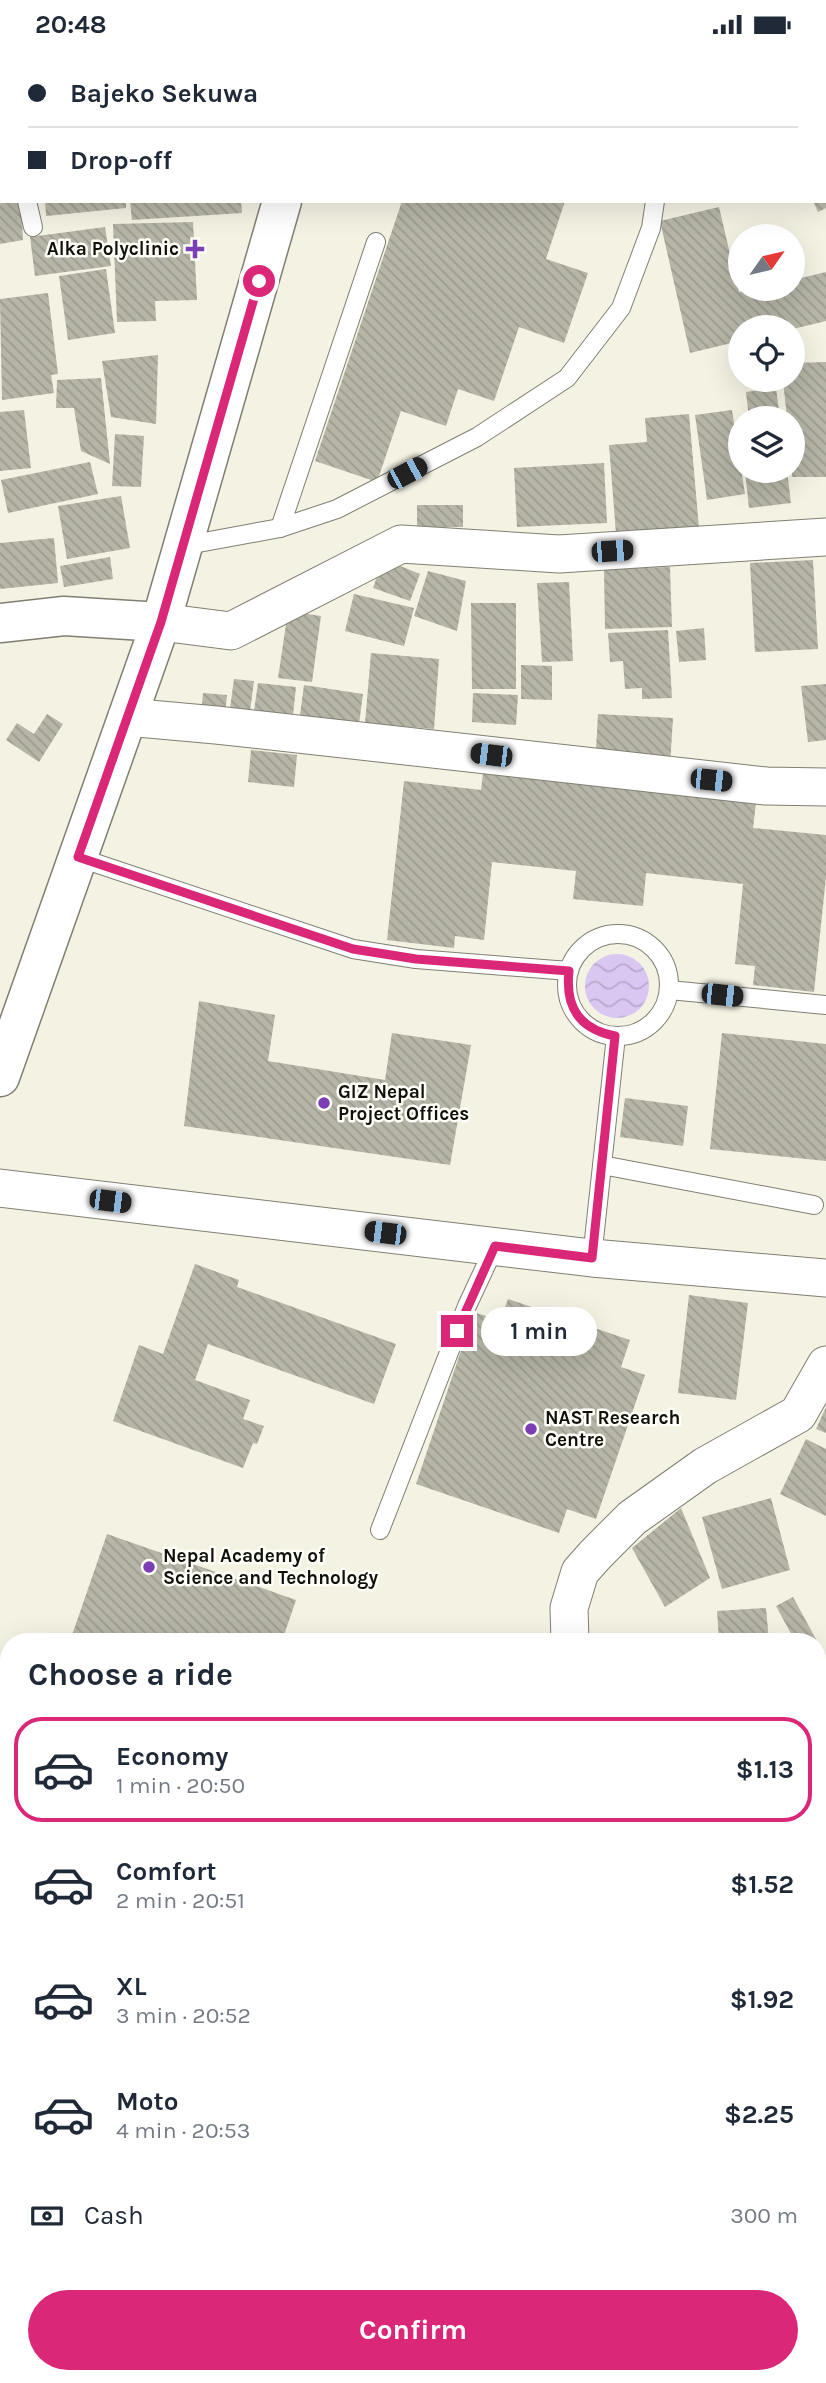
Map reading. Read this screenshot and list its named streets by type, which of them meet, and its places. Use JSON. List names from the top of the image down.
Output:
{
  "places": {
    "health": ["Alka Polyclinic"],
    "other": ["GIZ Nepal Project Offices", "NAST Research Centre", "Nepal Academy of Science and Technology"]
  },
  "north": "top right",
  "page": {
    "status": "20:48",
    "banner": ["Bajeko Sekuwa", "Drop-off"],
    "bubble": "1 min",
    "heading": "Choose a ride",
    "list": [
      {
        "name": "Economy",
        "note": "1 min · 20:50",
        "value": "$1.13"
      },
      {
        "name": "Comfort",
        "note": "2 min · 20:51",
        "value": "$1.52"
      },
      {
        "name": "XL",
        "note": "3 min · 20:52",
        "value": "$1.92"
      },
      {
        "name": "Moto",
        "note": "4 min · 20:53",
        "value": "$2.25"
      }
    ],
    "pay": ["Cash", "300 m"],
    "buttons": "Confirm"
  }
}
